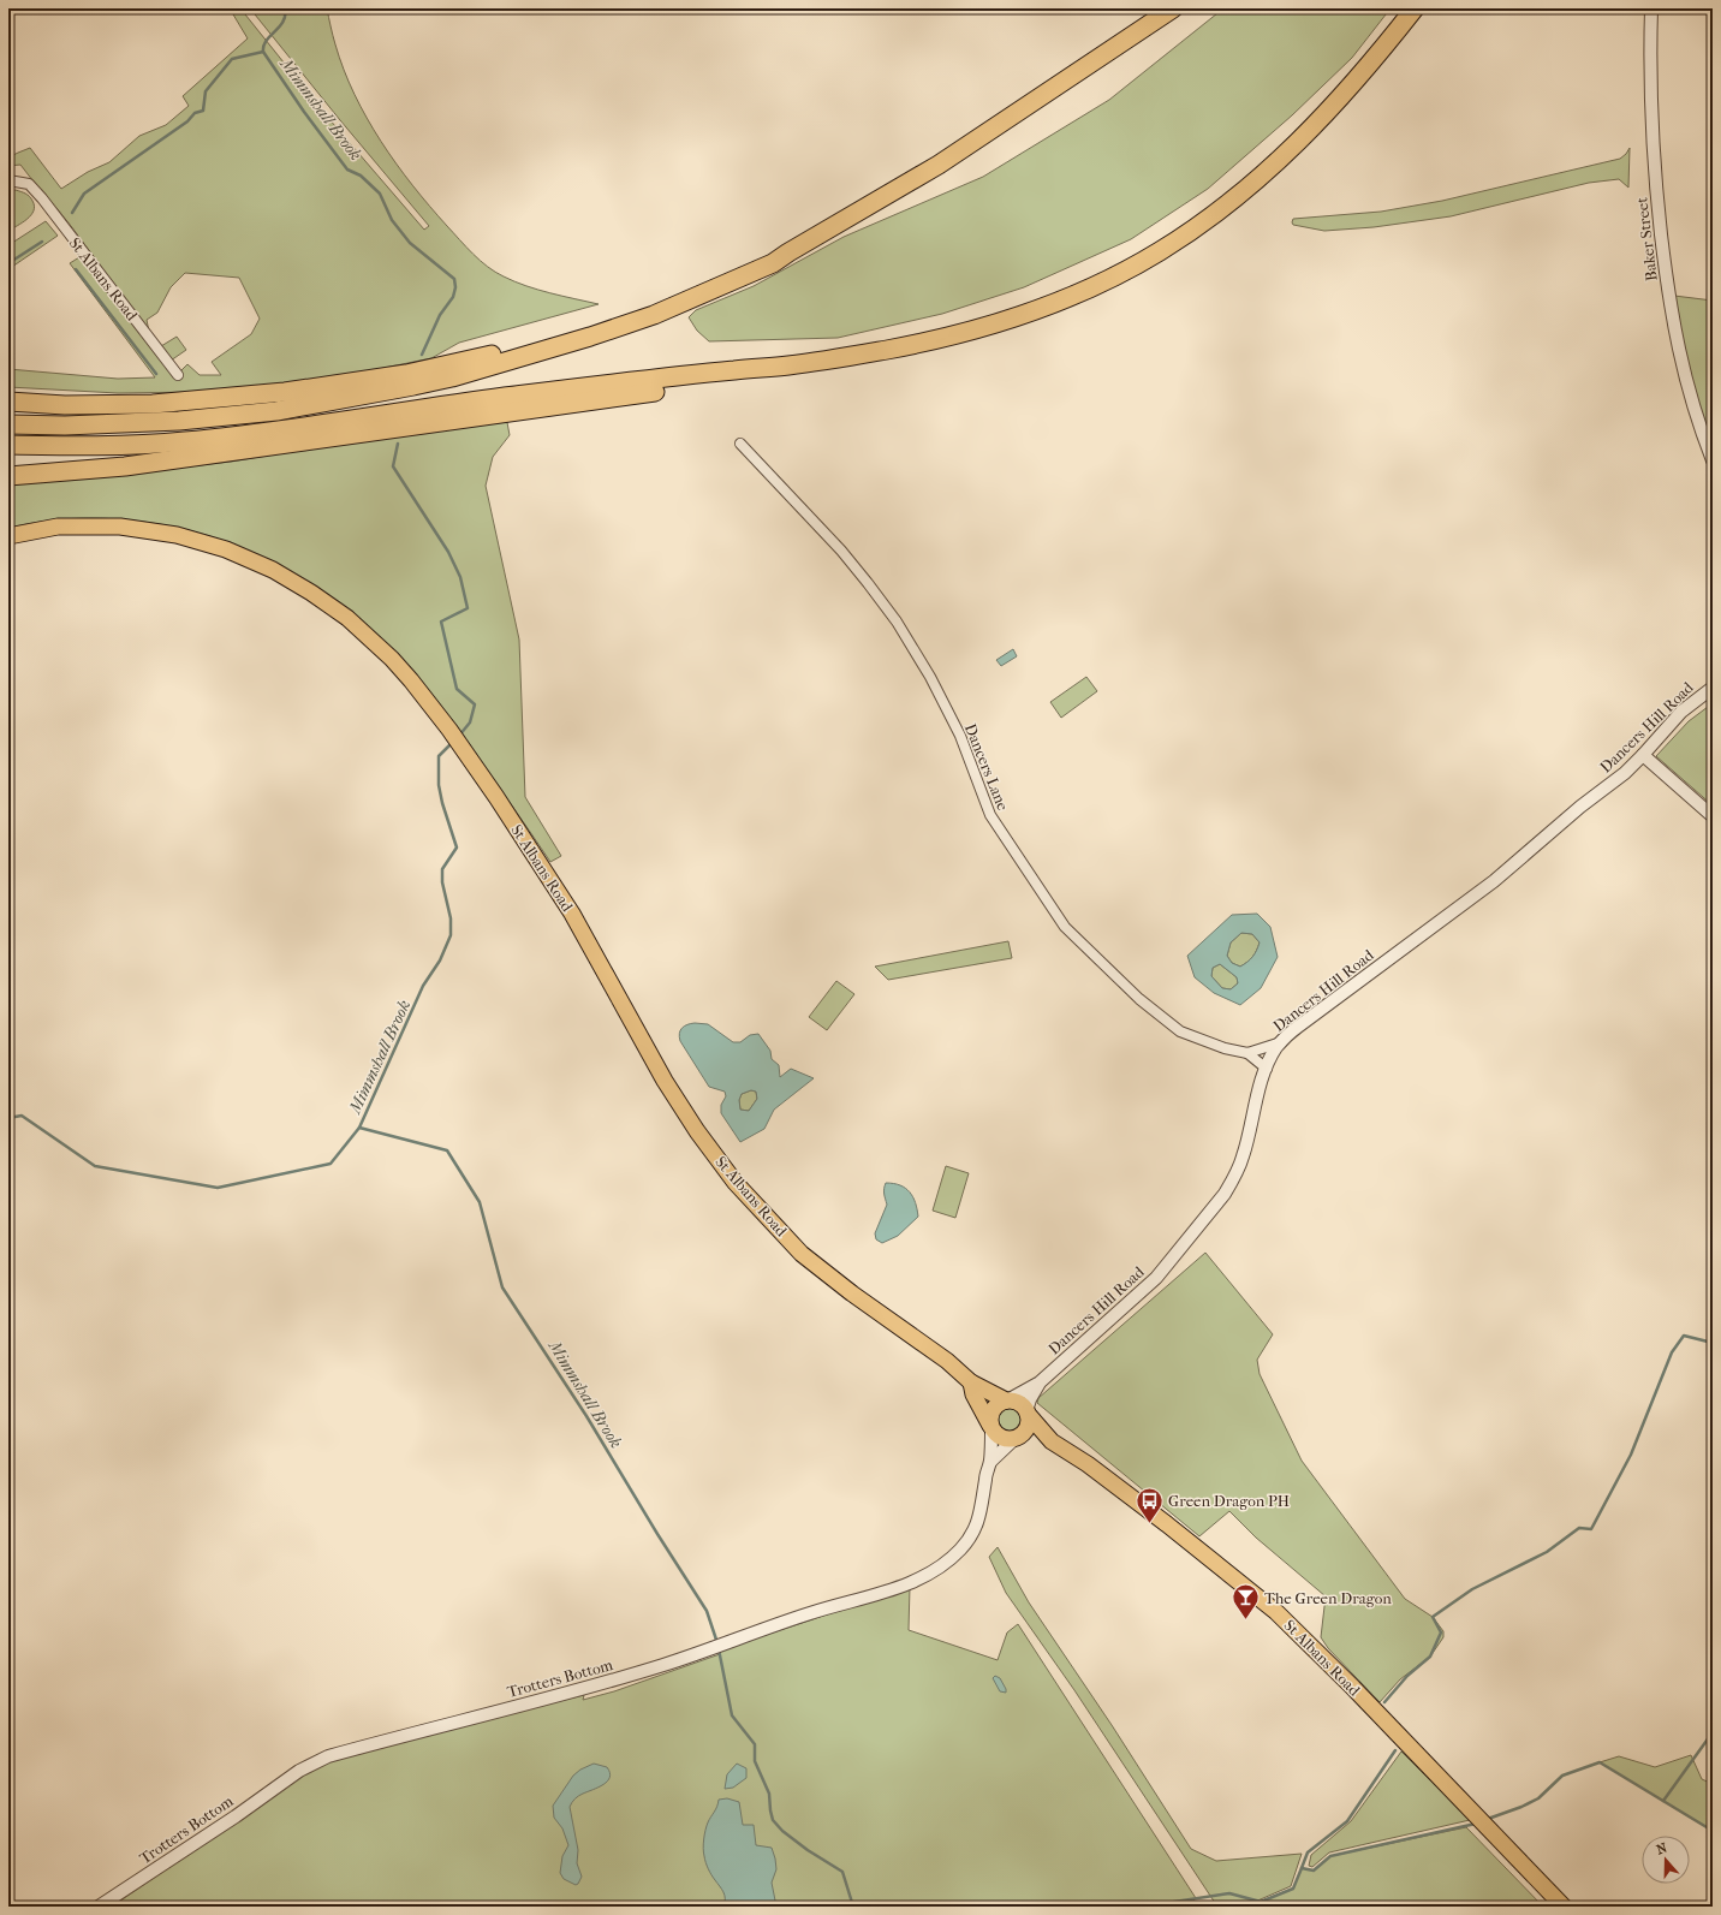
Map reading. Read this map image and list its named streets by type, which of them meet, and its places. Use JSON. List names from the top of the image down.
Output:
{
  "streets": {
    "main road": ["St Albans Road"],
    "street": [
      "Baker Street",
      "Dancers Hill Road",
      "Dancers Lane",
      "Trotters Bottom"
    ]
  },
  "crossings": [
    ["St Albans Road", "Dancers Hill Road"],
    ["St Albans Road", "Trotters Bottom"],
    ["Dancers Hill Road", "Dancers Lane"],
    ["Dancers Hill Road", "Trotters Bottom"]
  ],
  "water": ["Mimmshall Brook"],
  "places": {
    "bus stop": ["Green Dragon PH"],
    "bar": ["The Green Dragon"]
  },
  "north": "top"
}
